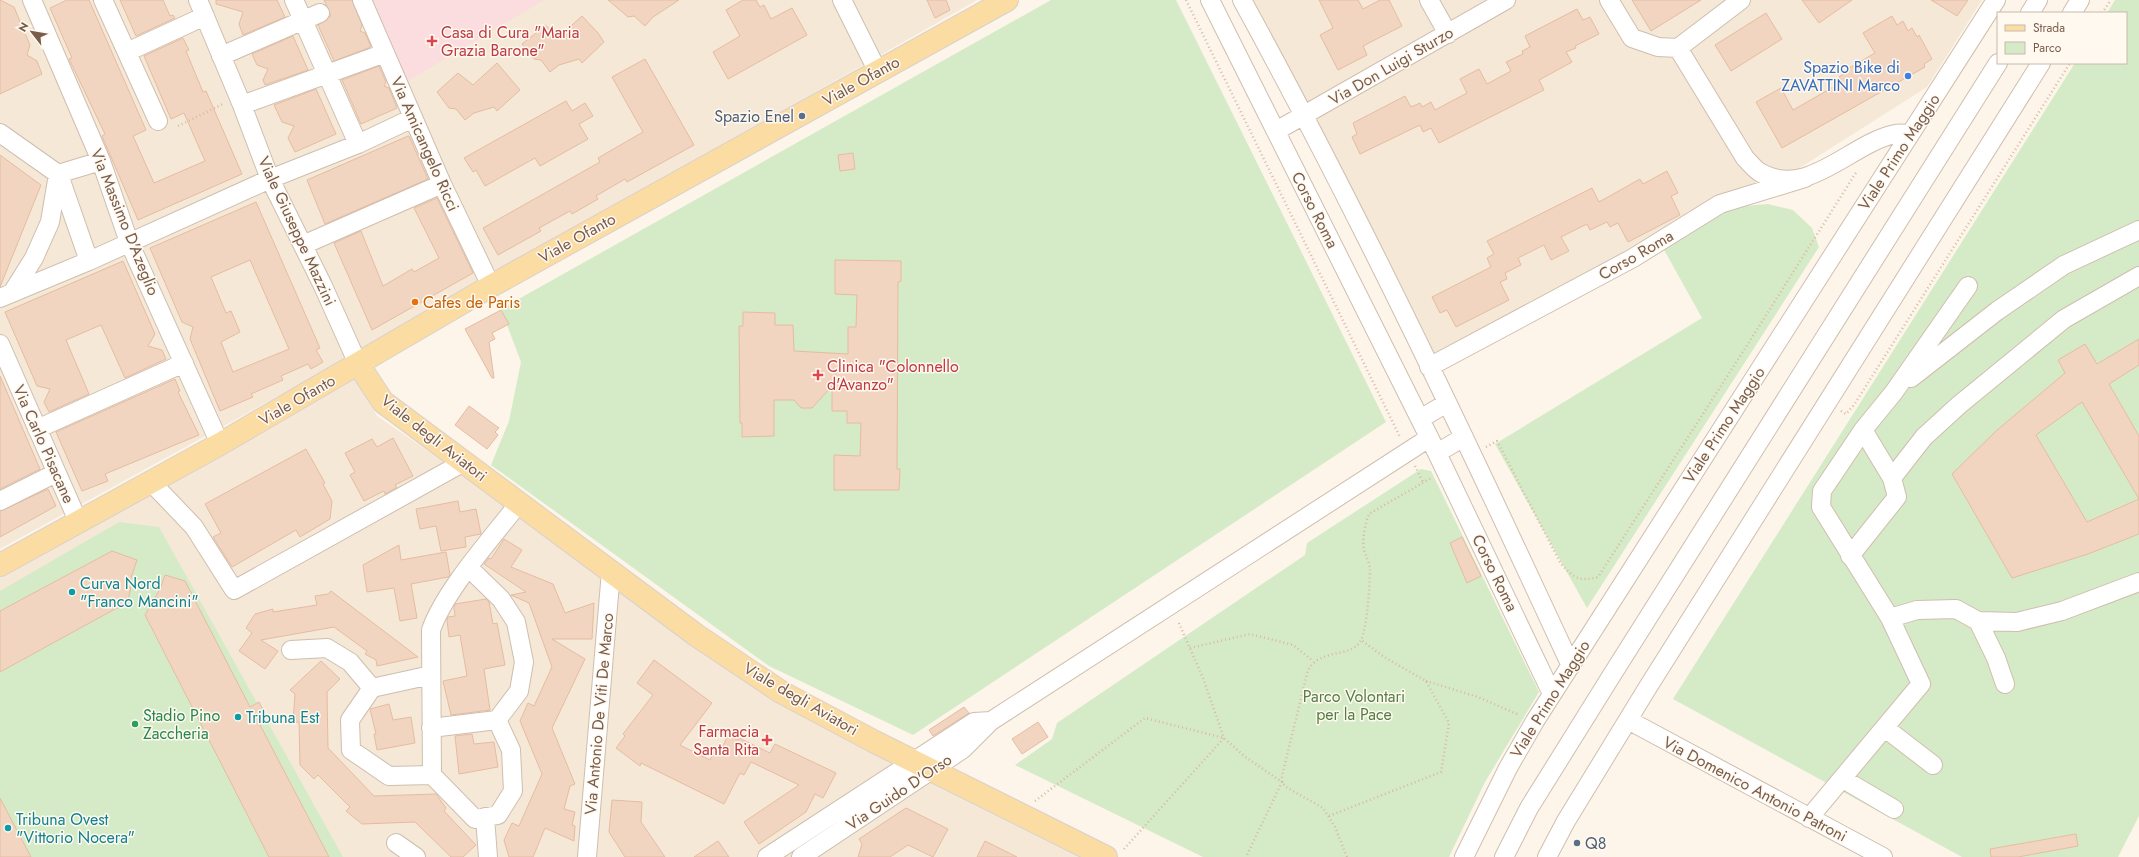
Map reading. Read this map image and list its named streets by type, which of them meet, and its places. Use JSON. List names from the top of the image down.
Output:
{
  "streets": {
    "main road": ["Viale Ofanto", "Viale degli Aviatori"],
    "street": [
      "Via Don Luigi Sturzo",
      "Via Amicangelo Ricci",
      "Viale Primo Maggio",
      "Corso Roma",
      "Via Massimo D'Azeglio",
      "Viale Giuseppe Mazzini",
      "Via Carlo Pisacane",
      "Via Antonio De Viti De Marco",
      "Via Domenico Antonio Patroni",
      "Via Guido D'Orso"
    ]
  },
  "crossings": [
    ["Via Don Luigi Sturzo", "Corso Roma"],
    ["Viale Ofanto", "Via Amicangelo Ricci"],
    ["Viale Ofanto", "Via Massimo D'Azeglio"],
    ["Viale Ofanto", "Viale Giuseppe Mazzini"],
    ["Viale Ofanto", "Viale degli Aviatori"],
    ["Viale Ofanto", "Via Carlo Pisacane"],
    ["Viale Primo Maggio", "Corso Roma"],
    ["Viale Giuseppe Mazzini", "Viale degli Aviatori"],
    ["Viale degli Aviatori", "Via Antonio De Viti De Marco"],
    ["Viale degli Aviatori", "Via Guido D'Orso"]
  ],
  "parks": ["Parco Volontari per la Pace"],
  "places": {
    "health": ["Casa di Cura \"Maria Grazia Barone\"", "Clinica \"Colonnello d'Avanzo\"", "Farmacia Santa Rita"],
    "other": [
      "Spazio Bike di ZAVATTINI Marco",
      "Spazio Enel",
      "Cafes de Paris",
      "Curva Nord \"Franco Mancini\"",
      "Tribuna Est",
      "Stadio Pino Zaccheria",
      "Tribuna Ovest \"Vittorio Nocera\"",
      "Q8"
    ]
  },
  "legend": ["Strada", "Parco"],
  "north": "top left"
}
